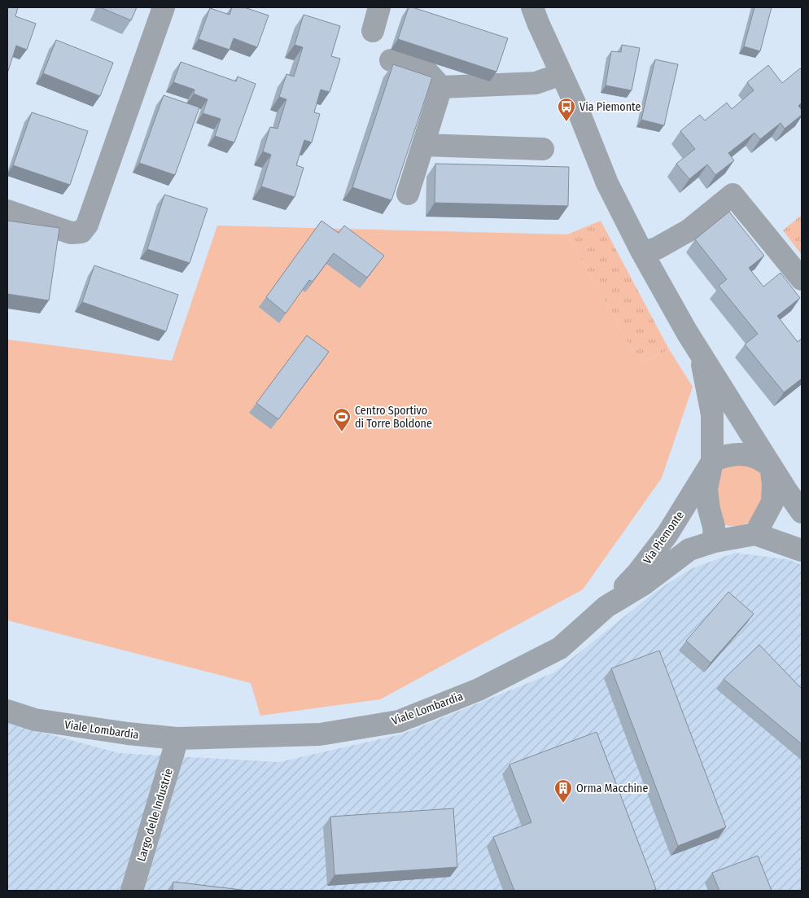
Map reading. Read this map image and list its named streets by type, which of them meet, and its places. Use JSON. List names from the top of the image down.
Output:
{
  "streets": {
    "street": ["Via Piemonte", "Viale Lombardia", "Largo delle Industrie"]
  },
  "crossings": [
    ["Via Piemonte", "Viale Lombardia"],
    ["Viale Lombardia", "Largo delle Industrie"]
  ],
  "places": {
    "bus stop": ["Via Piemonte"],
    "sports": ["Centro Sportivo di Torre Boldone"],
    "building": ["Orma Macchine"]
  }
}
